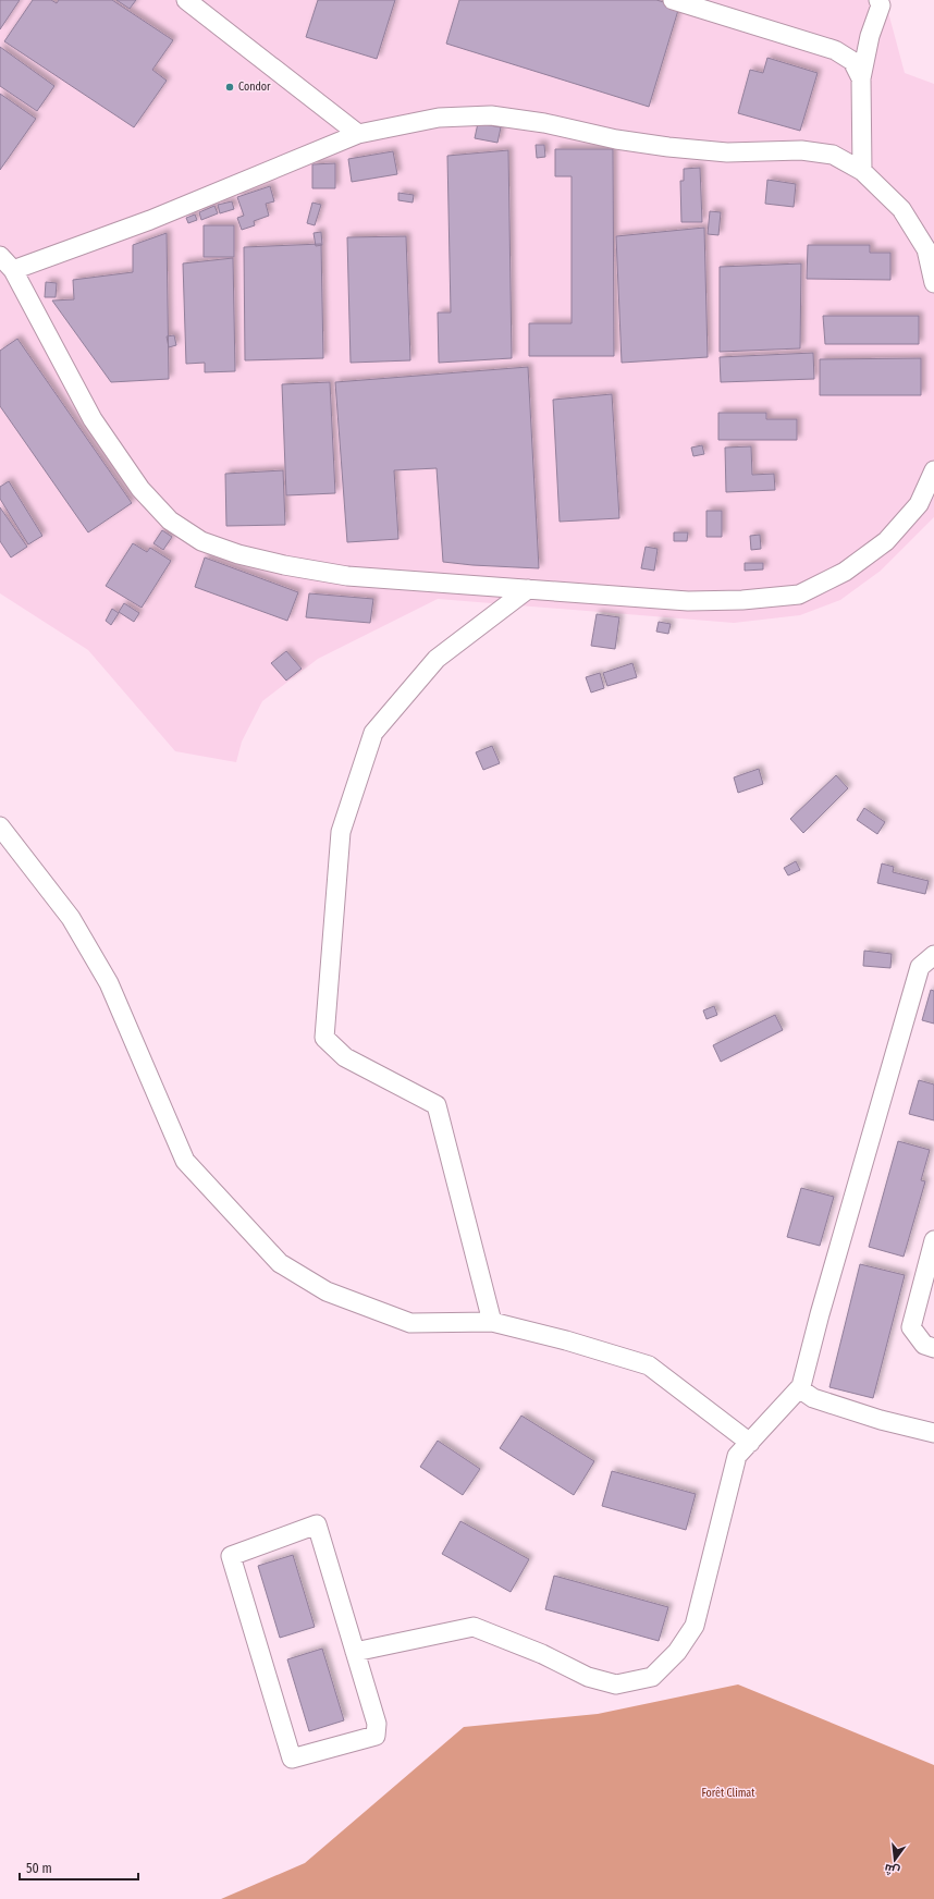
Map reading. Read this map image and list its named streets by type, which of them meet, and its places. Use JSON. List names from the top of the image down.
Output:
{
  "parks": ["Forêt Climat"],
  "places": ["Condor"],
  "scale_bar": "50 m",
  "north": "bottom"
}
